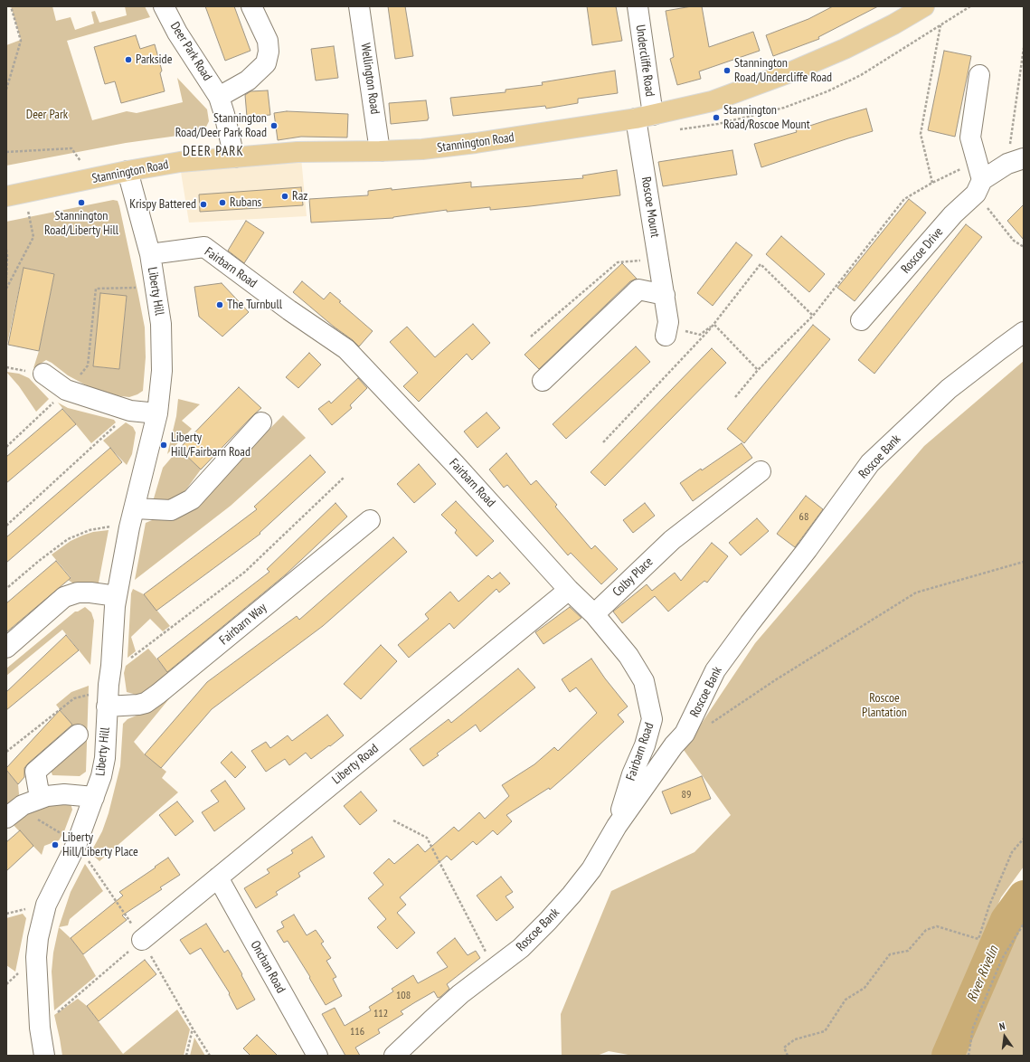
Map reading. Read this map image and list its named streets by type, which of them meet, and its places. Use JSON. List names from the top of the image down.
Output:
{
  "streets": {
    "main road": ["Stannington Road"],
    "street": [
      "Deer Park Road",
      "Undercliffe Road",
      "Wellington Road",
      "Roscoe Mount",
      "Roscoe Drive",
      "Fairbarn Road",
      "Liberty Hill",
      "Roscoe Bank",
      "Colby Place",
      "Fairbarn Way",
      "Liberty Road",
      "Onchan Road"
    ]
  },
  "crossings": [
    ["Deer Park Road", "Stannington Road"],
    ["Undercliffe Road", "Stannington Road"],
    ["Undercliffe Road", "Roscoe Mount"],
    ["Wellington Road", "Stannington Road"],
    ["Stannington Road", "Roscoe Mount"],
    ["Stannington Road", "Liberty Hill"],
    ["Fairbarn Road", "Liberty Hill"],
    ["Fairbarn Road", "Roscoe Bank"],
    ["Fairbarn Road", "Colby Place"],
    ["Fairbarn Road", "Liberty Road"],
    ["Liberty Hill", "Fairbarn Way"],
    ["Liberty Road", "Onchan Road"]
  ],
  "districts": ["DEER PARK"],
  "water": ["River Rivelin"],
  "parks": ["Deer Park", "Roscoe Plantation"],
  "places": [
    "Parkside",
    "Stannington Road/Undercliffe Road",
    "Stannington Road/Roscoe Mount",
    "Stannington Road/Deer Park Road",
    "Raz",
    "Stannington Road/Liberty Hill",
    "Rubans",
    "Krispy Battered",
    "The Turnbull",
    "Liberty Hill/Fairbarn Road",
    "Liberty Hill/Liberty Place"
  ],
  "house_numbers": [
    "68",
    "89",
    "108",
    "112",
    "116"
  ],
  "north": "top"
}
